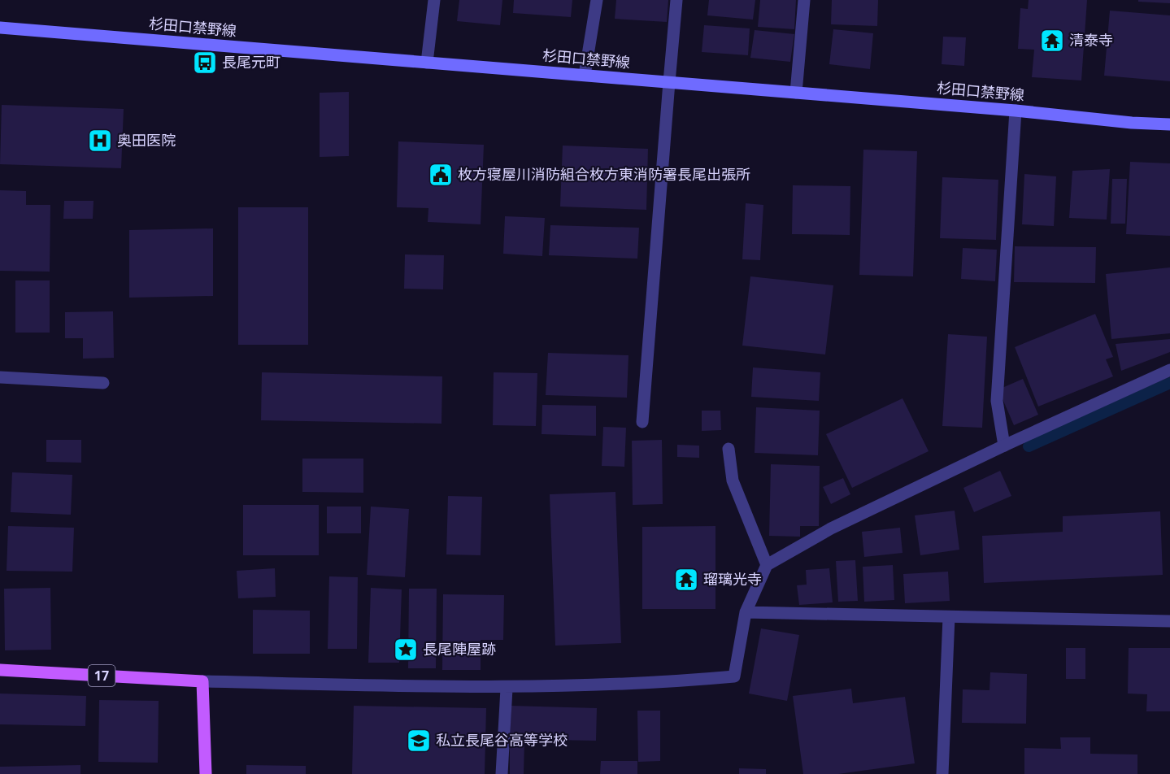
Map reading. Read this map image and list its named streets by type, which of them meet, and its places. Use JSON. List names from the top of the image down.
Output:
{
  "streets": {
    "main road": ["杉田口禁野線", "17"]
  },
  "places": {
    "temple": ["清泰寺", "瑠璃光寺"],
    "bus stop": ["長尾元町"],
    "hospital": ["奥田医院"],
    "public building": ["枚方寝屋川消防組合枚方東消防署長尾出張所"],
    "place": ["長尾陣屋跡"],
    "school or university": ["私立長尾谷高等学校"]
  }
}
